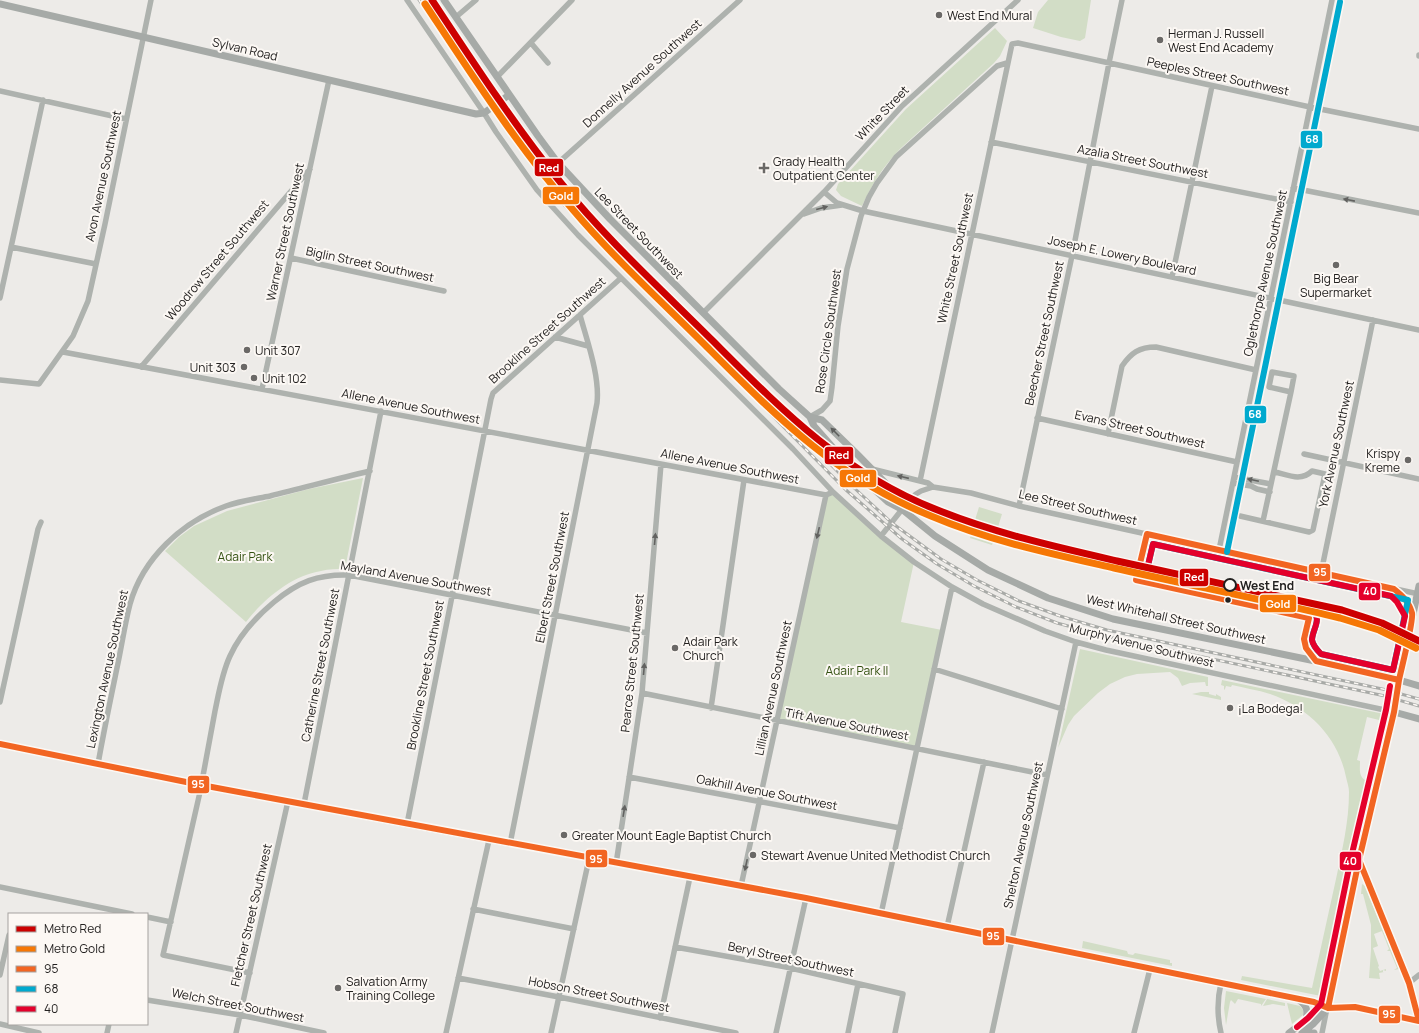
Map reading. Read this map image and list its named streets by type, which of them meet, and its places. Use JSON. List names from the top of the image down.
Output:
{
  "streets": {
    "main road": [
      "Sylvan Road",
      "Lee Street Southwest",
      "West Whitehall Street Southwest",
      "Murphy Avenue Southwest"
    ],
    "street": [
      "Donnelly Avenue Southwest",
      "Peeples Street Southwest",
      "White Street",
      "Azalia Street Southwest",
      "Avon Avenue Southwest",
      "Warner Street Southwest",
      "Joseph E. Lowery Boulevard",
      "White Street Southwest",
      "Woodrow Street Southwest",
      "Biglin Street Southwest",
      "Oglethorpe Avenue Southwest",
      "Brookline Street Southwest",
      "Rose Circle Southwest",
      "Beecher Street Southwest",
      "Allene Avenue Southwest",
      "Evans Street Southwest",
      "York Avenue Southwest",
      "Elbert Street Southwest",
      "Mayland Avenue Southwest",
      "Pearce Street Southwest",
      "Catherine Street Southwest",
      "Lexington Avenue Southwest",
      "Lillian Avenue Southwest",
      "Tift Avenue Southwest",
      "Oakhill Avenue Southwest",
      "Shelton Avenue Southwest",
      "Fletcher Street Southwest",
      "Beryl Street Southwest",
      "Hobson Street Southwest",
      "Welch Street Southwest"
    ]
  },
  "crossings": [
    ["Sylvan Road", "Avon Avenue Southwest"],
    ["Sylvan Road", "Warner Street Southwest"],
    ["Sylvan Road", "Murphy Avenue Southwest"],
    ["Donnelly Avenue Southwest", "Lee Street Southwest"],
    ["Peeples Street Southwest", "White Street Southwest"],
    ["Peeples Street Southwest", "Oglethorpe Avenue Southwest"],
    ["Peeples Street Southwest", "Beecher Street Southwest"],
    ["White Street", "Lee Street Southwest"],
    ["White Street", "Joseph E. Lowery Boulevard"],
    ["Azalia Street Southwest", "White Street Southwest"],
    ["Azalia Street Southwest", "Oglethorpe Avenue Southwest"],
    ["Azalia Street Southwest", "Beecher Street Southwest"],
    ["Avon Avenue Southwest", "Allene Avenue Southwest"],
    ["Warner Street Southwest", "Woodrow Street Southwest"],
    ["Warner Street Southwest", "Biglin Street Southwest"],
    ["Warner Street Southwest", "Allene Avenue Southwest"],
    ["Lee Street Southwest", "White Street Southwest"],
    ["Lee Street Southwest", "Oglethorpe Avenue Southwest"],
    ["Lee Street Southwest", "Rose Circle Southwest"],
    ["Lee Street Southwest", "Beecher Street Southwest"],
    ["Lee Street Southwest", "York Avenue Southwest"],
    ["Lee Street Southwest", "West Whitehall Street Southwest"],
    ["Joseph E. Lowery Boulevard", "White Street Southwest"],
    ["Joseph E. Lowery Boulevard", "Oglethorpe Avenue Southwest"],
    ["Joseph E. Lowery Boulevard", "Rose Circle Southwest"],
    ["Joseph E. Lowery Boulevard", "Beecher Street Southwest"],
    ["Joseph E. Lowery Boulevard", "York Avenue Southwest"],
    ["White Street Southwest", "Rose Circle Southwest"],
    ["Woodrow Street Southwest", "Allene Avenue Southwest"],
    ["Oglethorpe Avenue Southwest", "Evans Street Southwest"],
    ["Brookline Street Southwest", "Allene Avenue Southwest"],
    ["Brookline Street Southwest", "Elbert Street Southwest"],
    ["Brookline Street Southwest", "Mayland Avenue Southwest"],
    ["Brookline Street Southwest", "Murphy Avenue Southwest"],
    ["Rose Circle Southwest", "West Whitehall Street Southwest"],
    ["Beecher Street Southwest", "Evans Street Southwest"],
    ["Allene Avenue Southwest", "Elbert Street Southwest"],
    ["Allene Avenue Southwest", "Pearce Street Southwest"],
    ["Allene Avenue Southwest", "Catherine Street Southwest"],
    ["Allene Avenue Southwest", "Lillian Avenue Southwest"],
    ["Elbert Street Southwest", "Mayland Avenue Southwest"],
    ["Mayland Avenue Southwest", "Pearce Street Southwest"],
    ["Mayland Avenue Southwest", "Catherine Street Southwest"],
    ["Mayland Avenue Southwest", "Fletcher Street Southwest"],
    ["Murphy Avenue Southwest", "Shelton Avenue Southwest"],
    ["Pearce Street Southwest", "Tift Avenue Southwest"],
    ["Pearce Street Southwest", "Oakhill Avenue Southwest"],
    ["Catherine Street Southwest", "Lexington Avenue Southwest"],
    ["Lillian Avenue Southwest", "Tift Avenue Southwest"],
    ["Lillian Avenue Southwest", "Oakhill Avenue Southwest"],
    ["Tift Avenue Southwest", "Shelton Avenue Southwest"],
    ["Fletcher Street Southwest", "Welch Street Southwest"]
  ],
  "one_way": ["Pearce Street Southwest", "Lillian Avenue Southwest"],
  "parks": ["Adair Park", "Adair Park II"],
  "places": {
    "other": [
      "West End Mural",
      "Herman J. Russell West End Academy",
      "Big Bear Supermarket",
      "Unit 307",
      "Unit 303",
      "Unit 102",
      "Krispy Kreme",
      "West End",
      "Adair Park Church",
      "¡La Bodega!",
      "Greater Mount Eagle Baptist Church",
      "Stewart Avenue United Methodist Church",
      "Salvation Army Training College"
    ],
    "health": ["Grady Health Outpatient Center"]
  },
  "lines": [
    "metro line Red",
    "transit line 68",
    "metro line Gold",
    "transit line 95",
    "transit line 40"
  ],
  "legend": [
    "Metro Red",
    "Metro Gold",
    "95",
    "68",
    "40"
  ]
}
